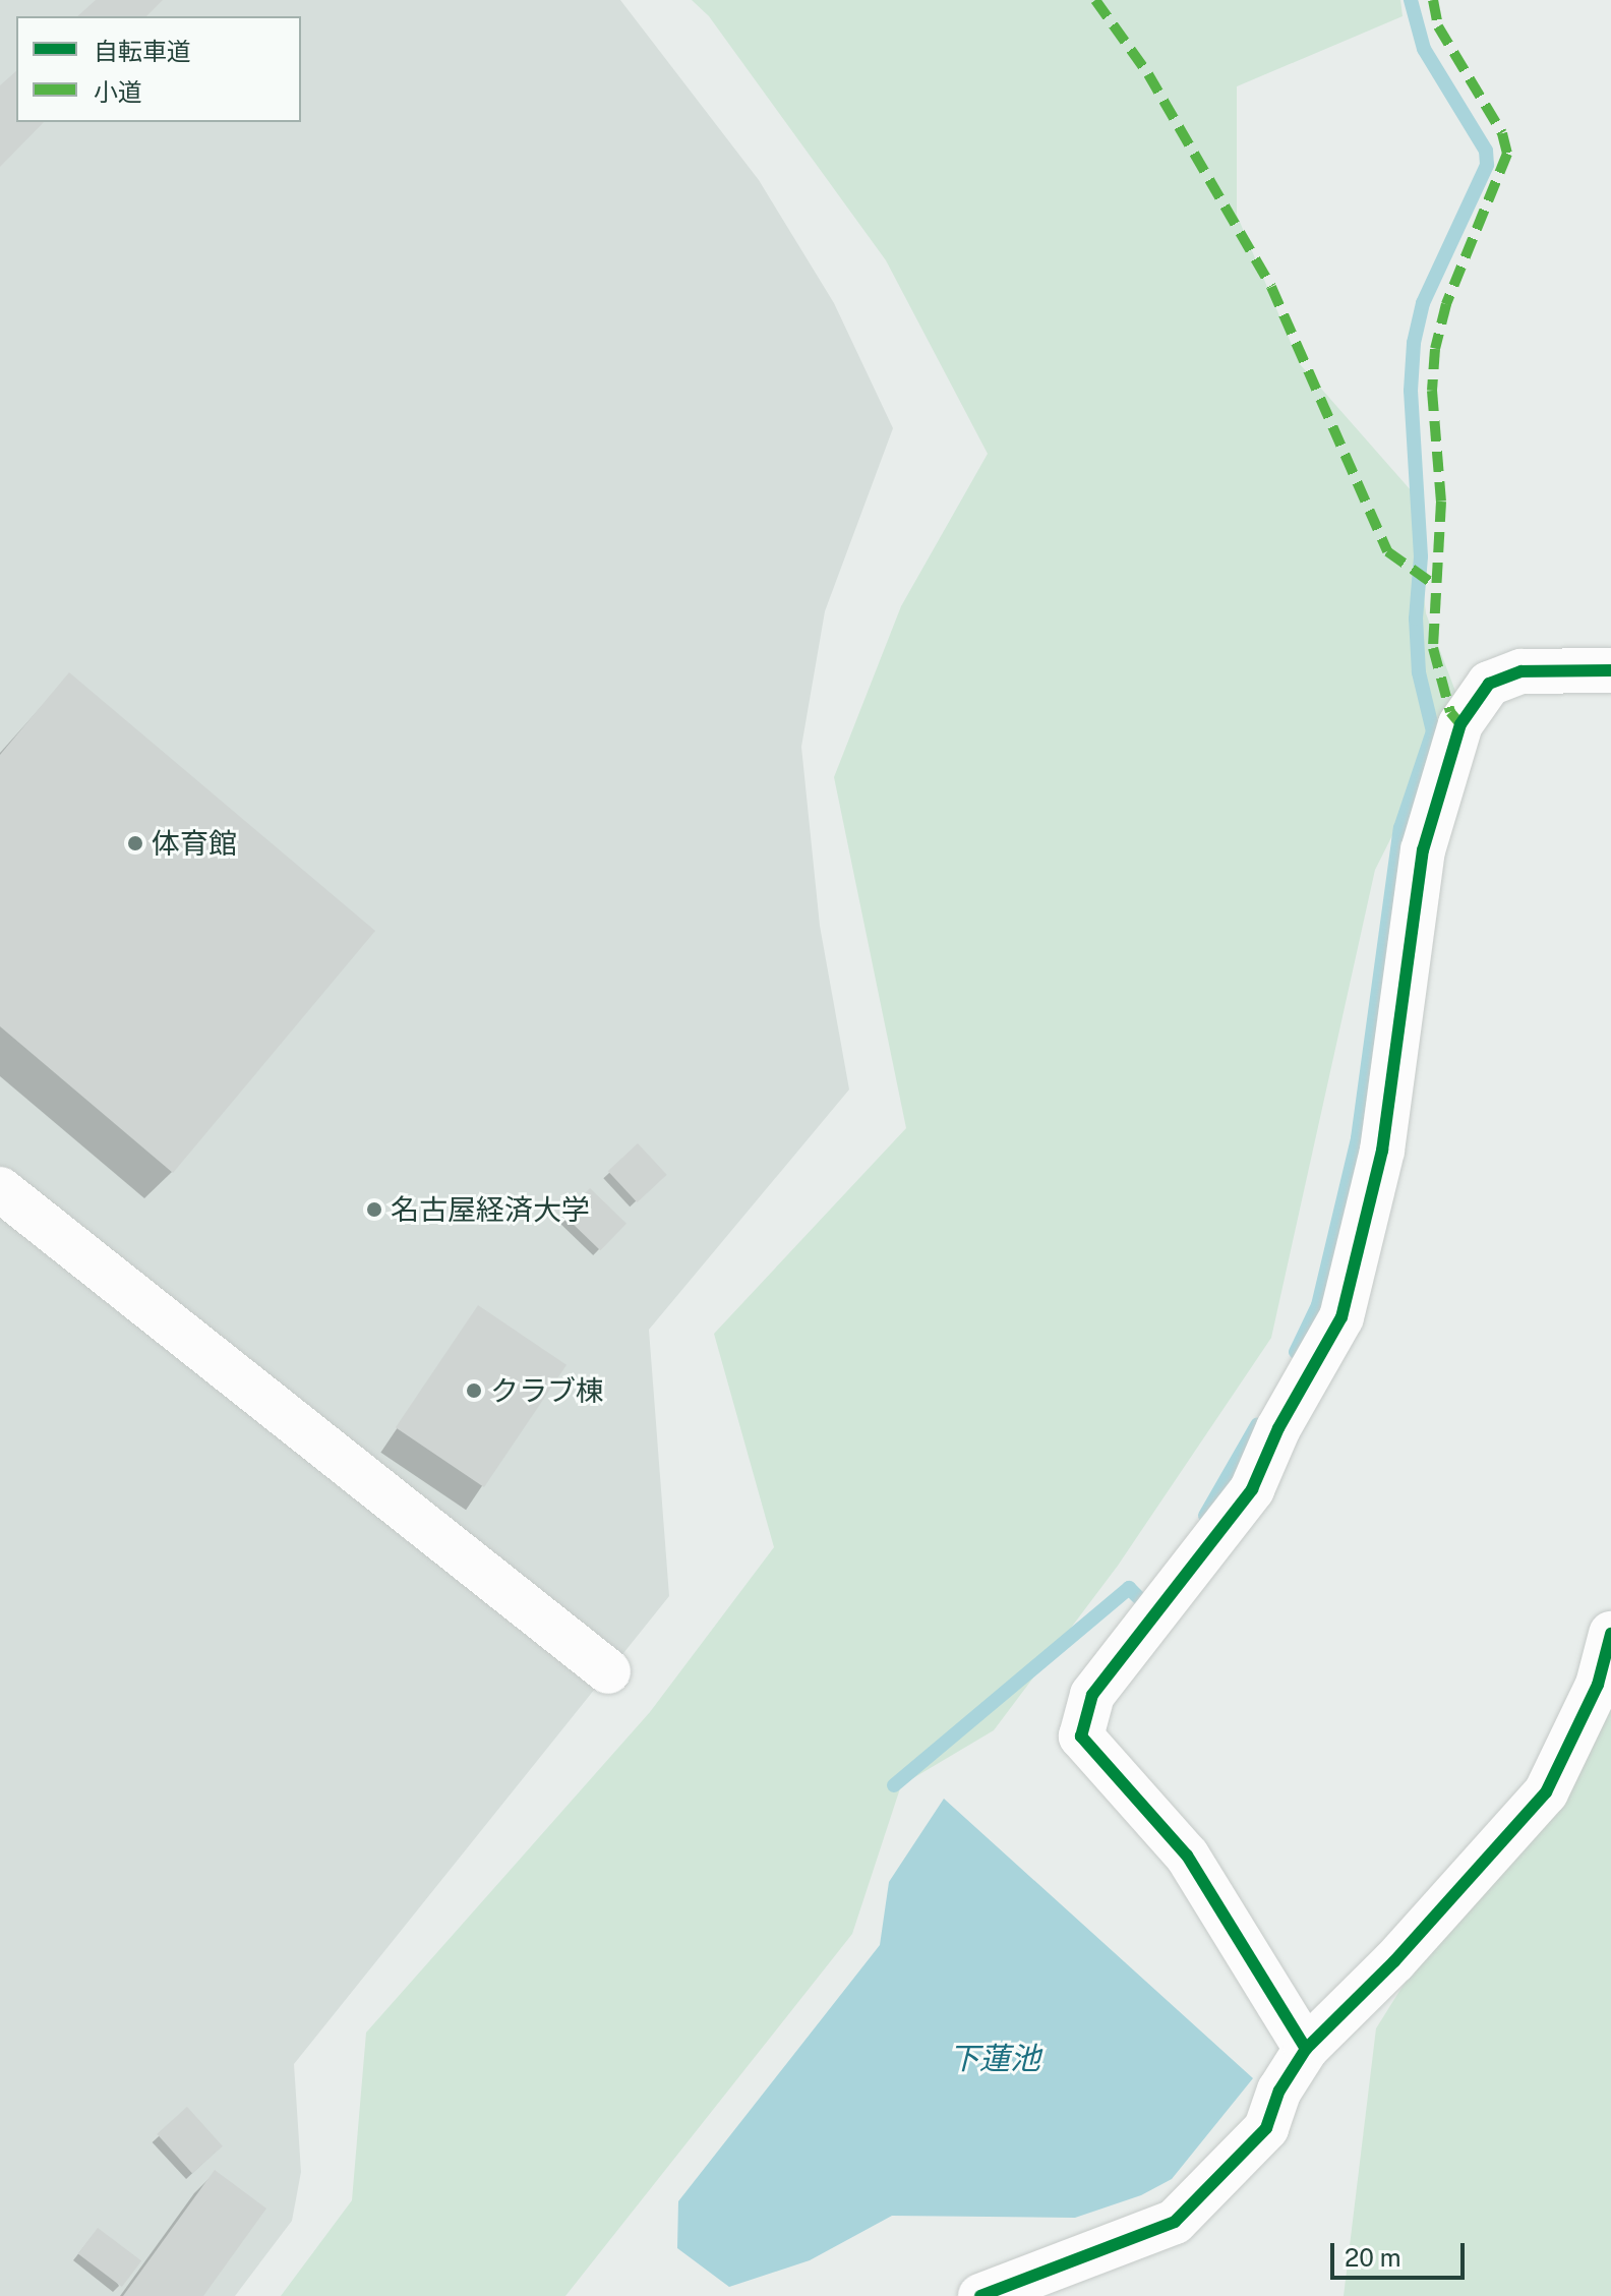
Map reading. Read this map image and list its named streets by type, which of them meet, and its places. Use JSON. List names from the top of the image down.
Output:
{
  "water": ["下蓮池"],
  "places": ["体育館", "名古屋経済大学", "クラブ棟"],
  "legend": ["自転車道", "小道"],
  "scale_bar": "20 m"
}
